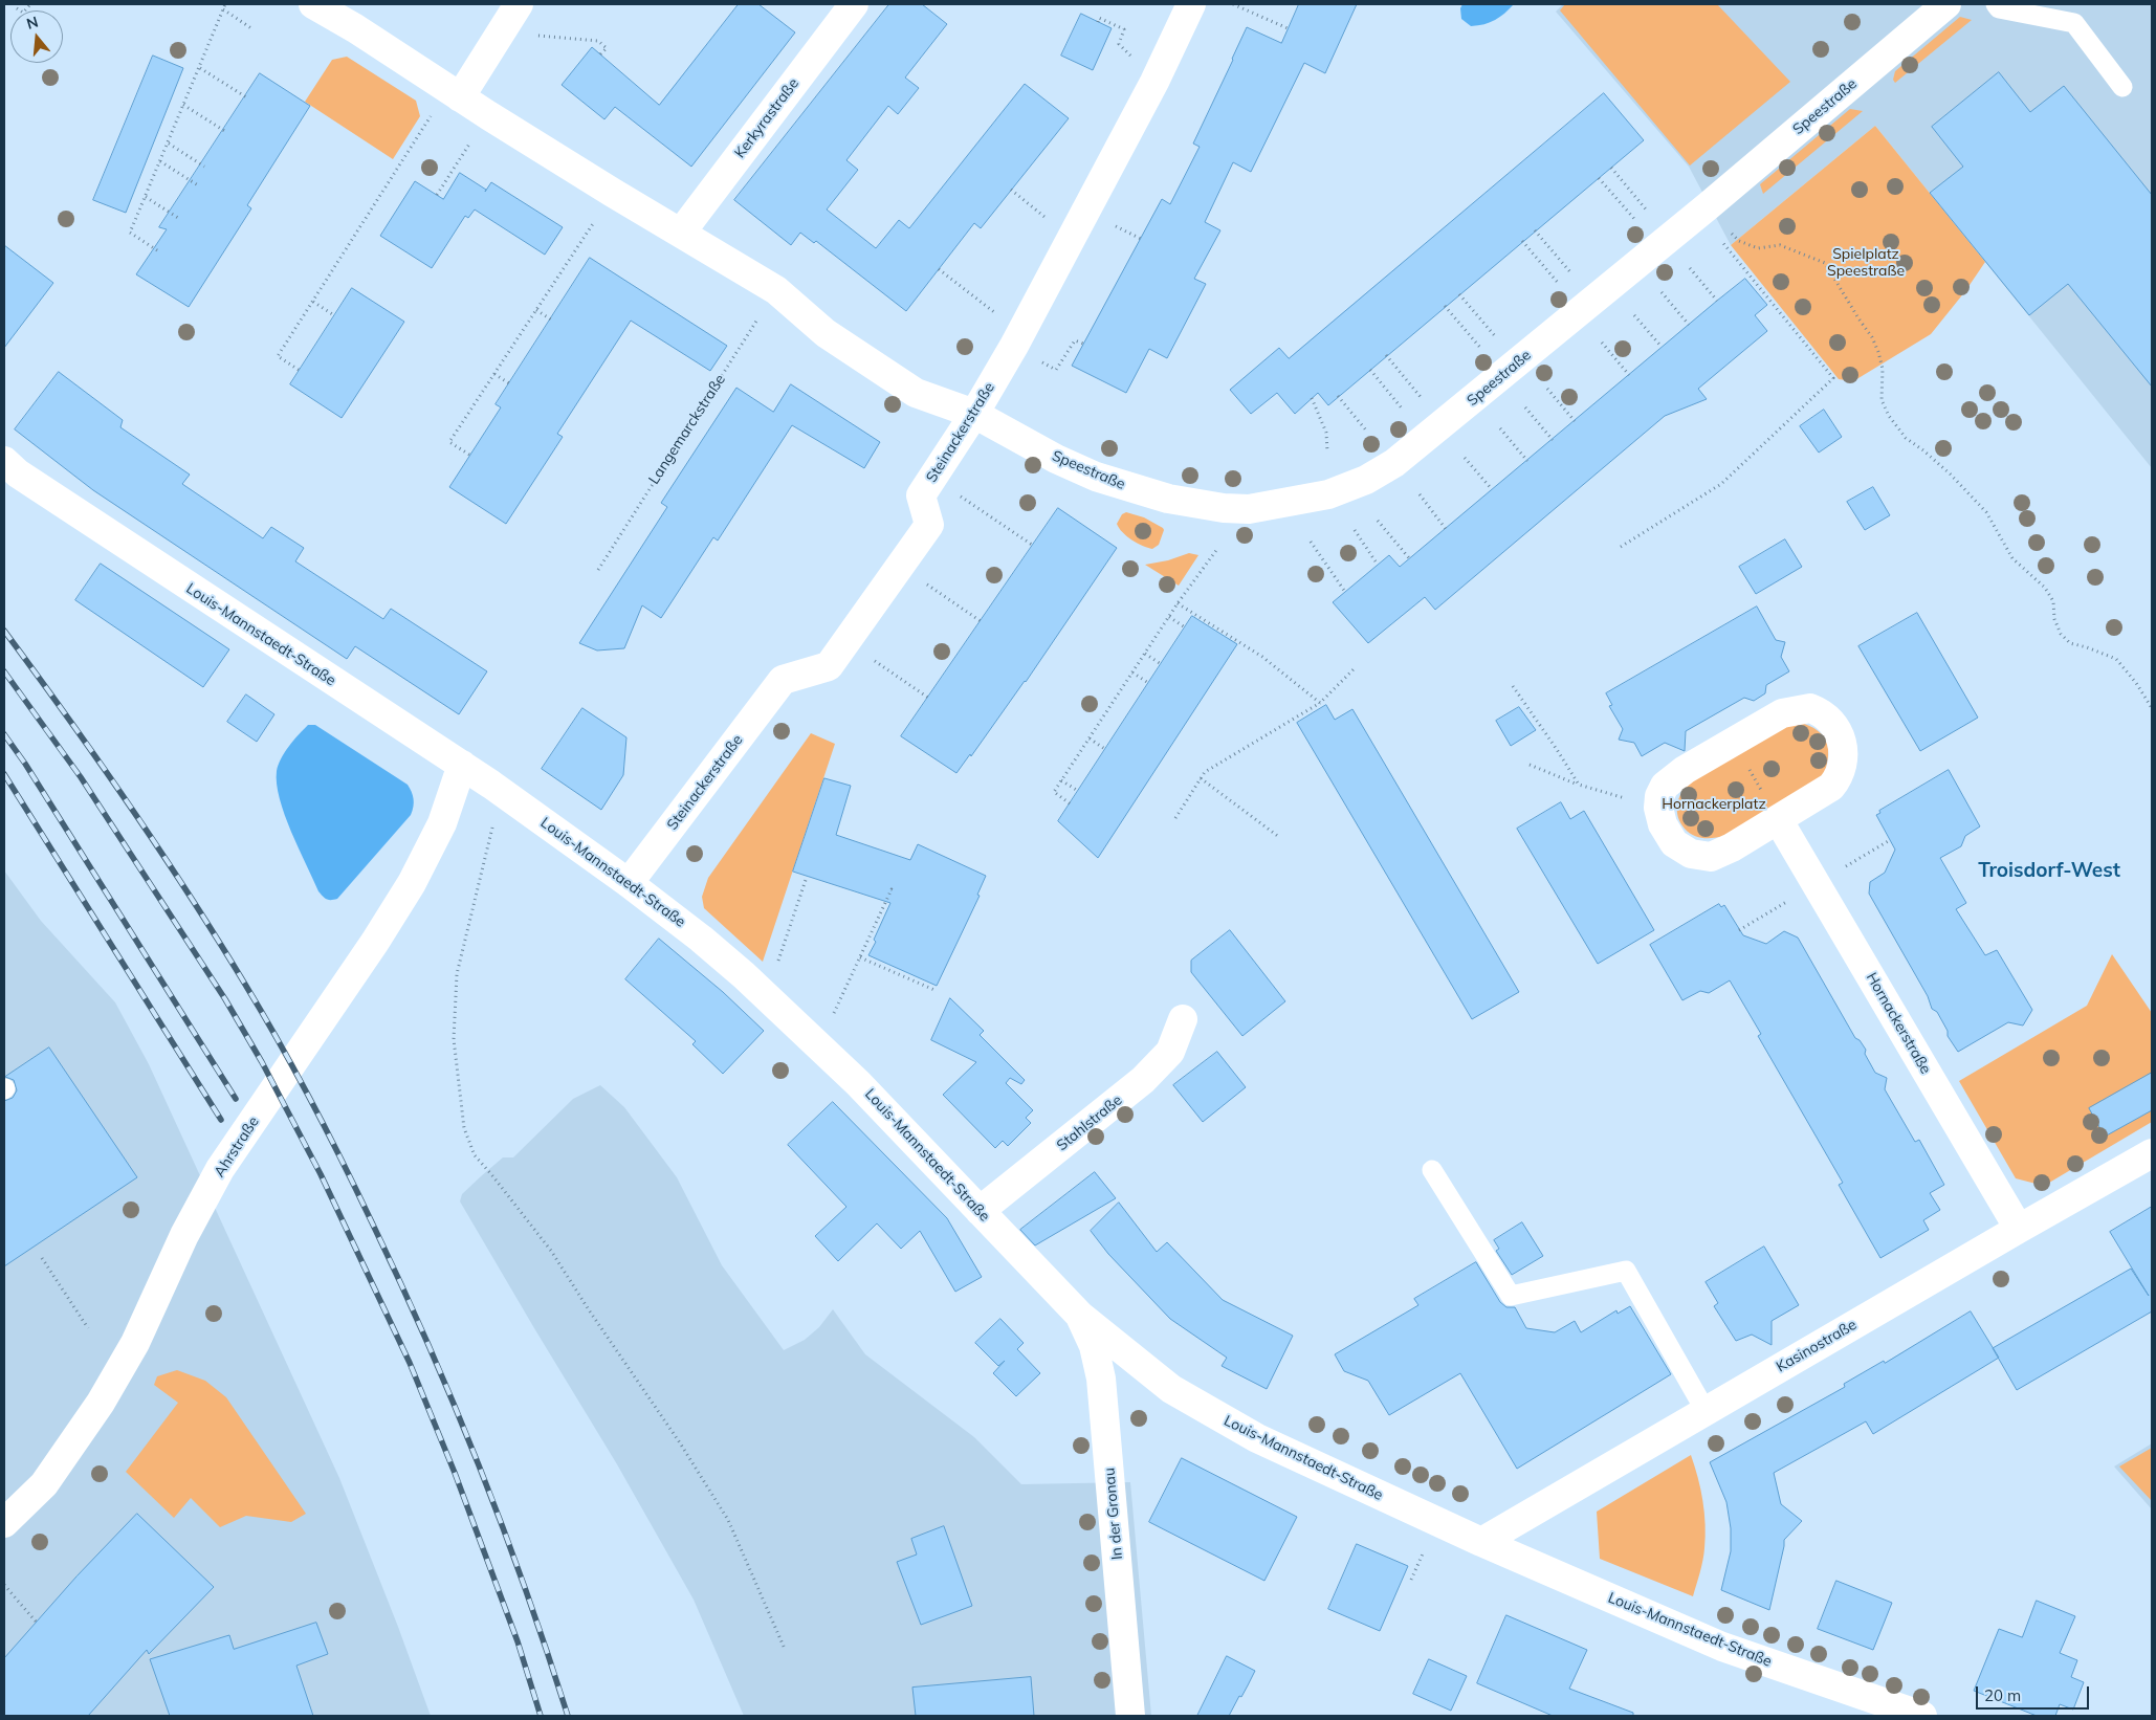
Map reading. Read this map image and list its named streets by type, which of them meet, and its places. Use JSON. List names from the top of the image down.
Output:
{
  "streets": {
    "street": [
      "Speestraße",
      "Kerkyrastraße",
      "Steinackerstraße",
      "Louis-Mannstaedt-Straße",
      "Hornackerstraße",
      "Stahlstraße",
      "Ahrstraße",
      "Kasinostraße",
      "In der Gronau"
    ],
    "path": ["Langemarckstraße"]
  },
  "crossings": [
    ["Speestraße", "Steinackerstraße"],
    ["Steinackerstraße", "Louis-Mannstaedt-Straße"],
    ["Louis-Mannstaedt-Straße", "Stahlstraße"],
    ["Louis-Mannstaedt-Straße", "Ahrstraße"],
    ["Louis-Mannstaedt-Straße", "Kasinostraße"],
    ["Louis-Mannstaedt-Straße", "In der Gronau"],
    ["Hornackerstraße", "Kasinostraße"]
  ],
  "districts": ["Troisdorf-West"],
  "parks": ["Spielplatz Speestraße", "Hornackerplatz"],
  "scale_bar": "20 m",
  "north": "top"
}
